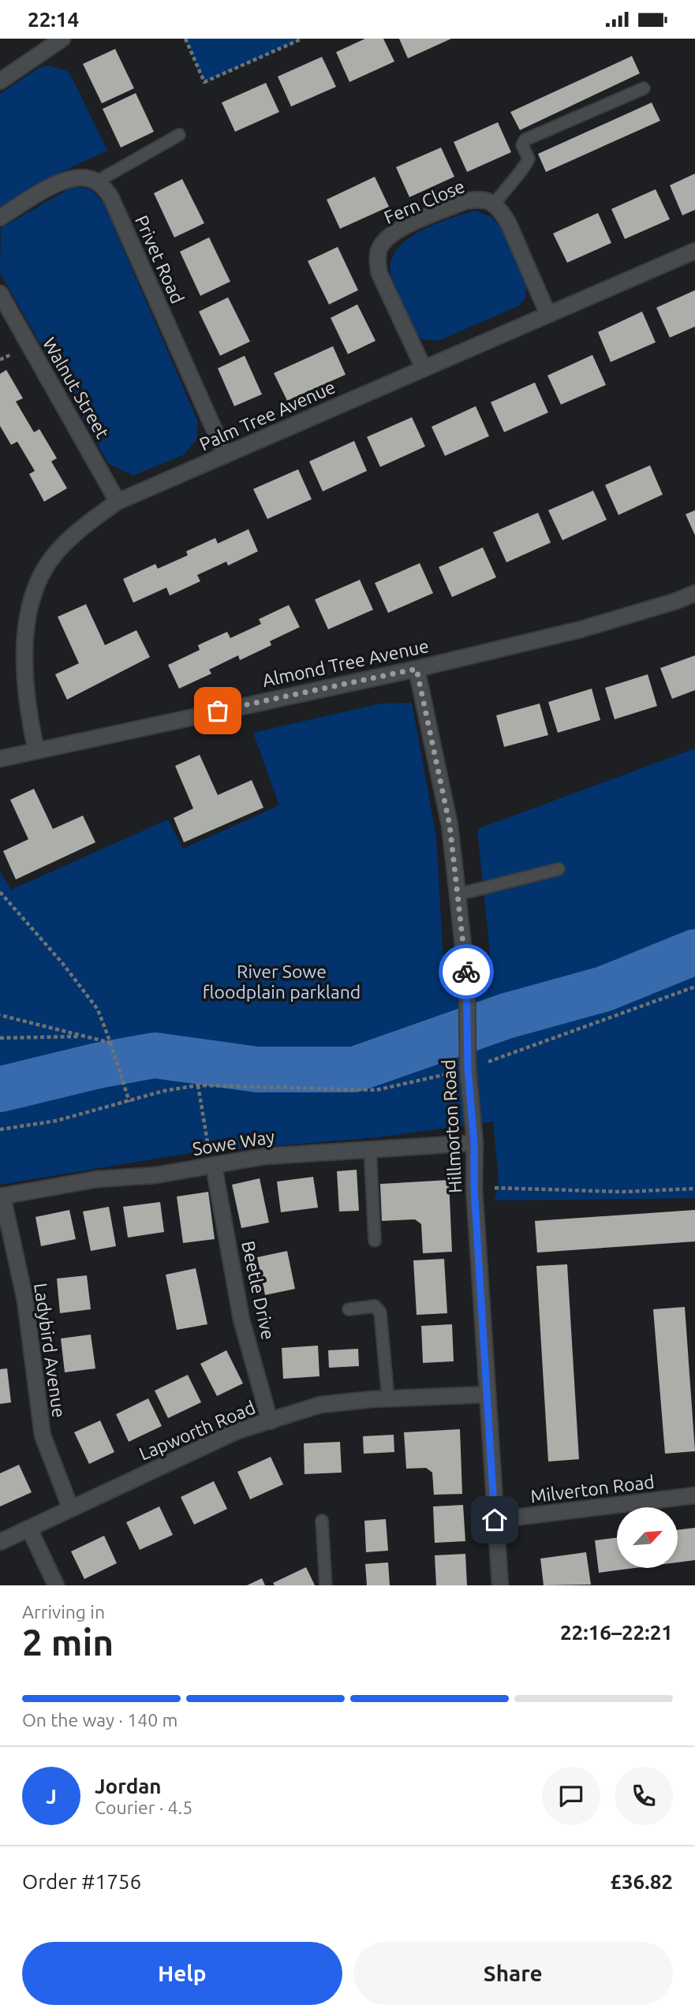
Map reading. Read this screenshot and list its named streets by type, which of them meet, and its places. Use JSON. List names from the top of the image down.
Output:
{
  "streets": {
    "street": [
      "Fern Close",
      "Privet Road",
      "Walnut Street",
      "Palm Tree Avenue",
      "Almond Tree Avenue",
      "Hillmorton Road",
      "Sowe Way",
      "Beetle Drive",
      "Ladybird Avenue",
      "Lapworth Road",
      "Milverton Road"
    ]
  },
  "crossings": [
    ["Fern Close", "Palm Tree Avenue"],
    ["Privet Road", "Palm Tree Avenue"],
    ["Walnut Street", "Palm Tree Avenue"],
    ["Palm Tree Avenue", "Almond Tree Avenue"],
    ["Almond Tree Avenue", "Hillmorton Road"],
    ["Hillmorton Road", "Sowe Way"],
    ["Hillmorton Road", "Lapworth Road"],
    ["Hillmorton Road", "Milverton Road"],
    ["Sowe Way", "Beetle Drive"],
    ["Sowe Way", "Ladybird Avenue"],
    ["Beetle Drive", "Lapworth Road"],
    ["Ladybird Avenue", "Lapworth Road"]
  ],
  "parks": ["River Sowe floodplain parkland"],
  "north": "top right",
  "page": {
    "status": "22:14",
    "heading": ["2 min", "Arriving in", "22:16–22:21"],
    "panel": [
      "Jordan",
      "Courier · 4.5",
      "Order #1756",
      "£36.82"
    ],
    "bar": "On the way · 140 m",
    "round": "J",
    "buttons": ["Help", "Share"]
  }
}
